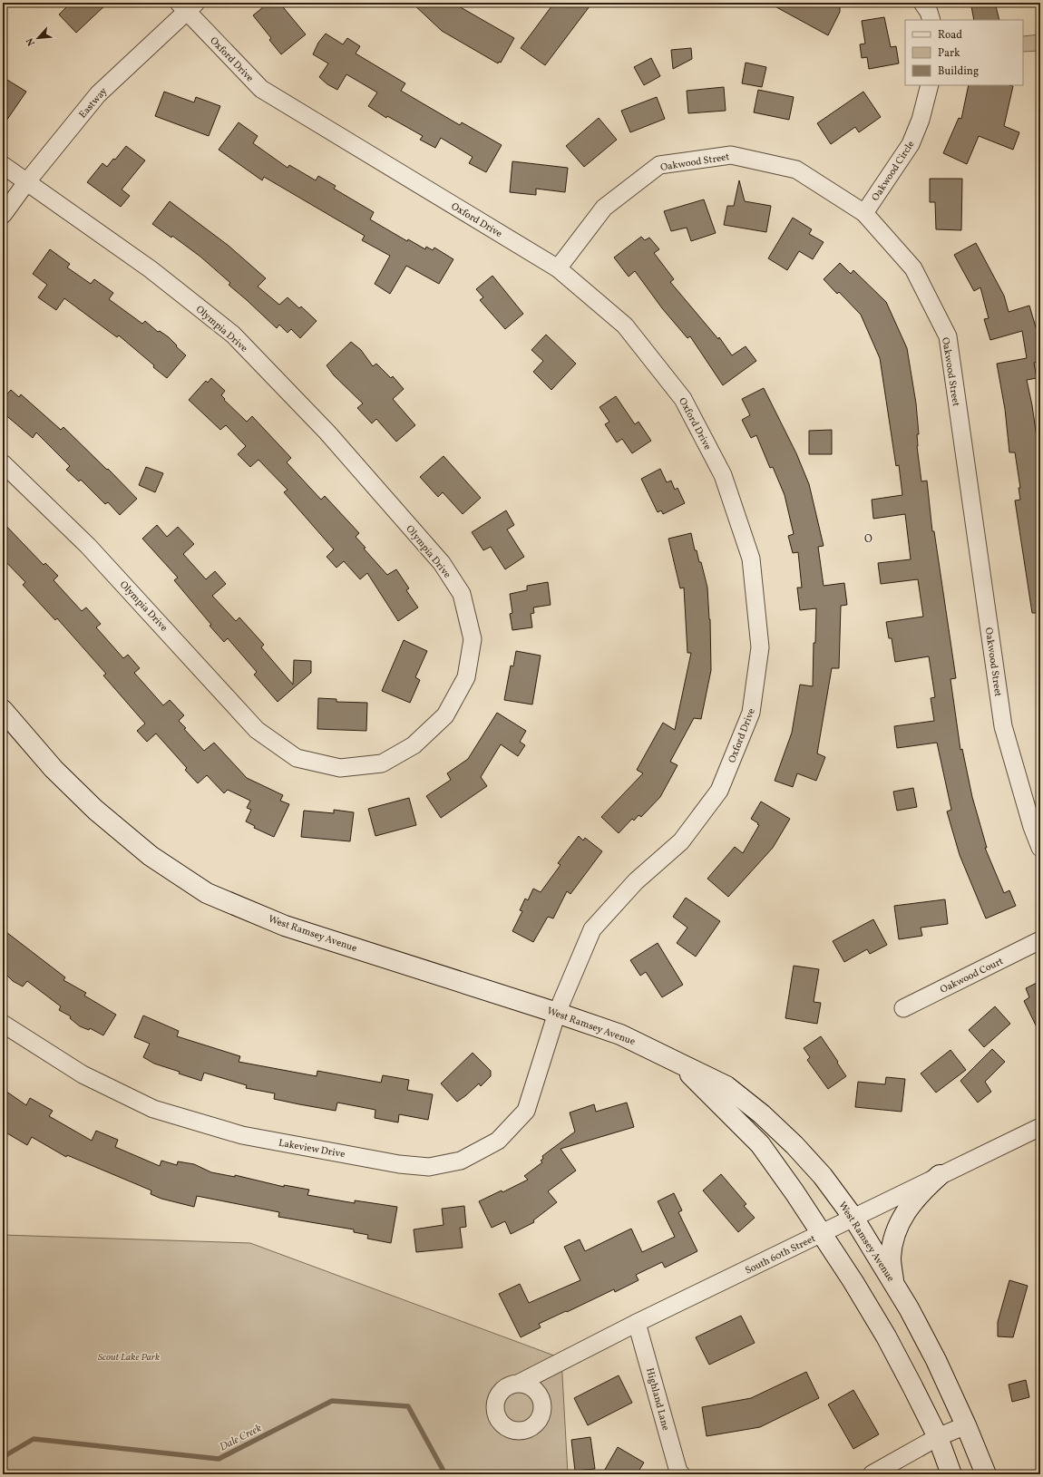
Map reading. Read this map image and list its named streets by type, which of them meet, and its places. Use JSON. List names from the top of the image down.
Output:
{
  "streets": {
    "street": [
      "Oxford Drive",
      "Eastway",
      "Oakwood Street",
      "Oakwood Circle",
      "Olympia Drive",
      "West Ramsey Avenue",
      "Oakwood Court",
      "Lakeview Drive",
      "South 60th Street",
      "Highland Lane"
    ]
  },
  "crossings": [
    ["Oxford Drive", "Eastway"],
    ["Oxford Drive", "Oakwood Street"],
    ["Oxford Drive", "West Ramsey Avenue"],
    ["Oxford Drive", "Lakeview Drive"],
    ["Eastway", "Olympia Drive"],
    ["Oakwood Street", "Oakwood Circle"],
    ["West Ramsey Avenue", "Lakeview Drive"],
    ["West Ramsey Avenue", "South 60th Street"],
    ["South 60th Street", "Highland Lane"]
  ],
  "districts": ["O"],
  "water": ["Dale Creek"],
  "parks": ["Scout Lake Park"],
  "legend": ["Road", "Park", "Building"],
  "north": "bottom left"
}
